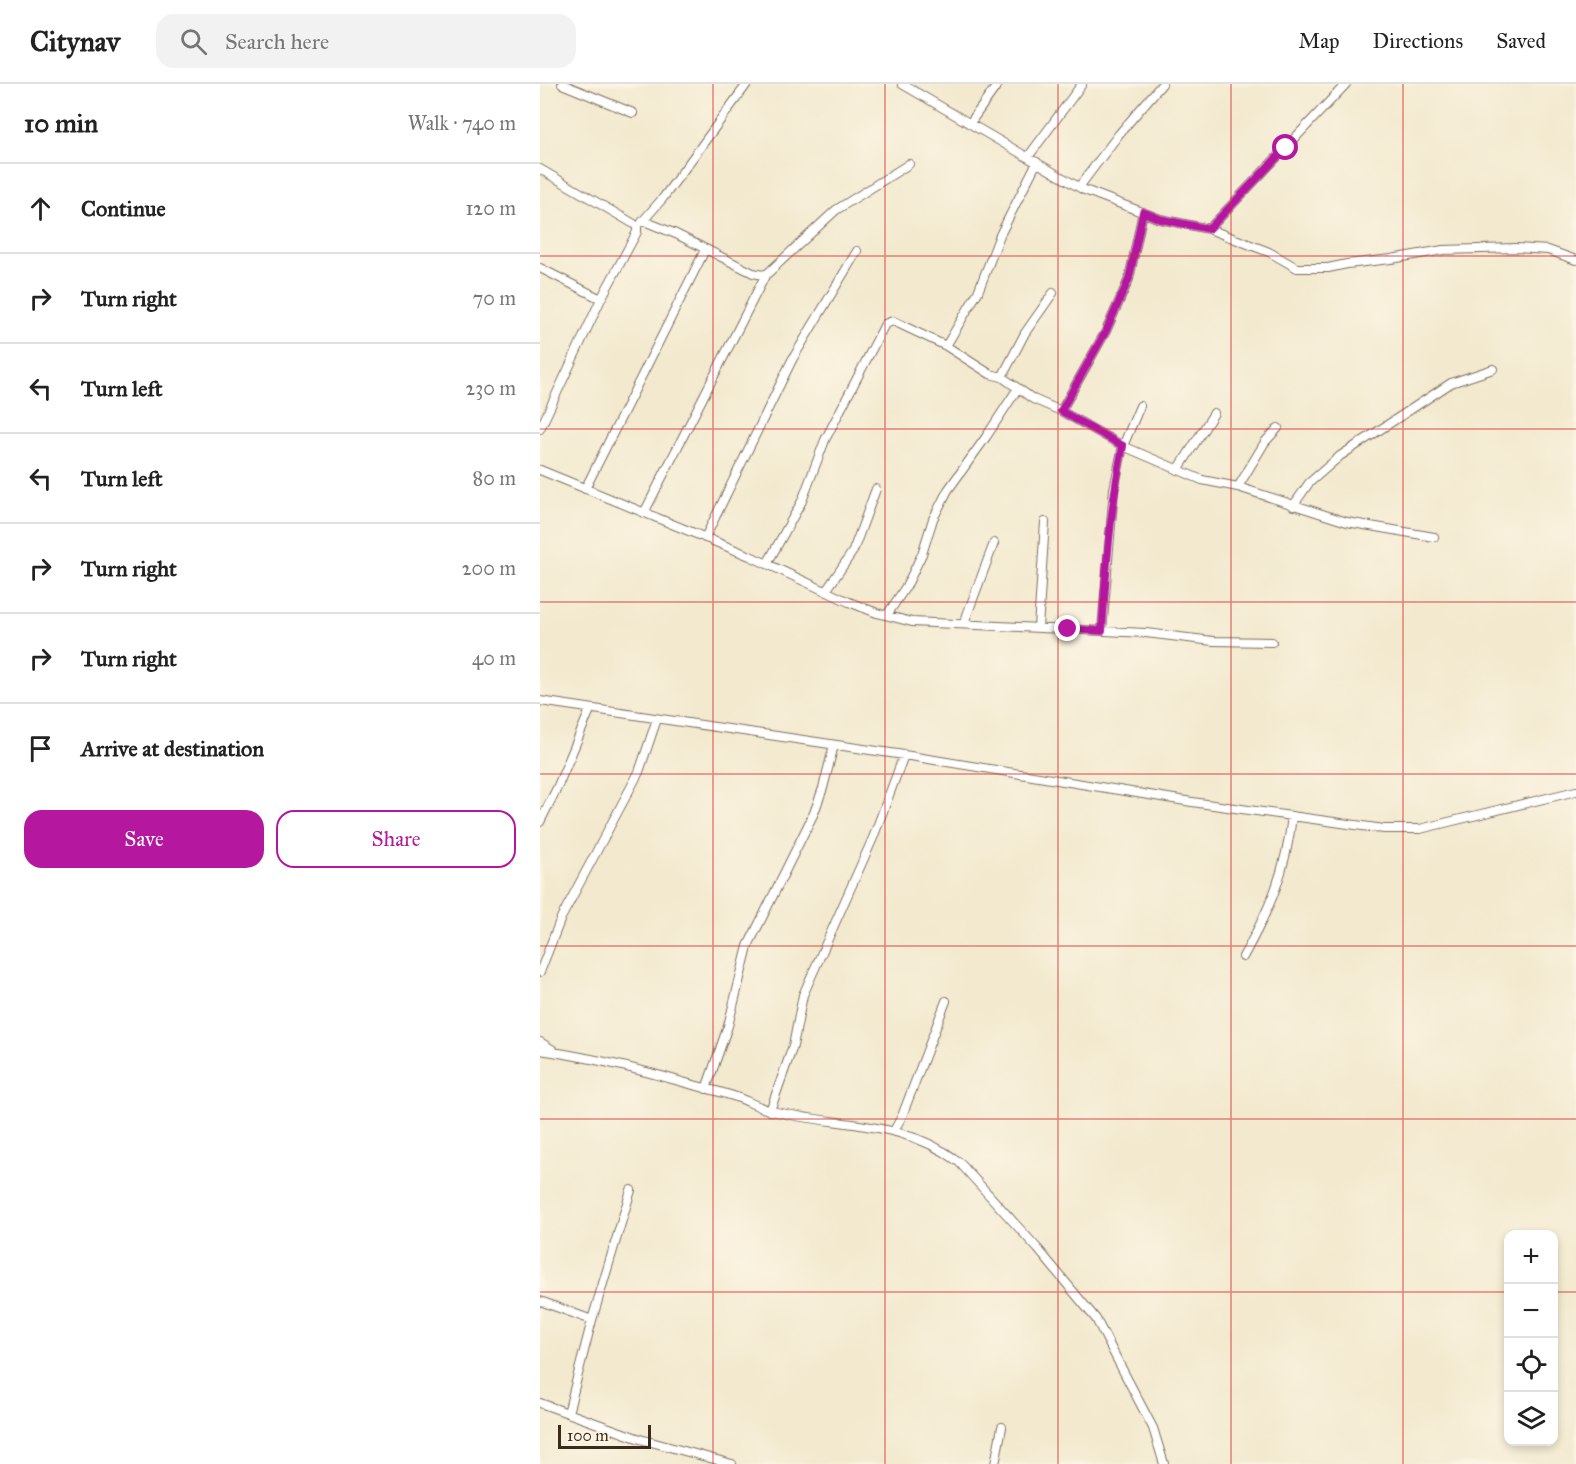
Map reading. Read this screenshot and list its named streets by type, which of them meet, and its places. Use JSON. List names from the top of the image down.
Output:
{
  "scale_bar": "100 m",
  "page": {
    "header": "Citynav",
    "search": "Search here",
    "nav": ["Map", "Directions", "Saved"],
    "heading": ["10 min", "Walk · 740 m"],
    "list": [
      ["Continue", "120 m"],
      ["Turn right", "70 m"],
      ["Turn left", "230 m"],
      ["Turn left", "80 m"],
      ["Turn right", "200 m"],
      ["Turn right", "40 m"],
      "Arrive at destination"
    ],
    "buttons": ["Save", "Share"],
    "map_buttons": ["+", "−"],
    "scale": "100 m"
  }
}
